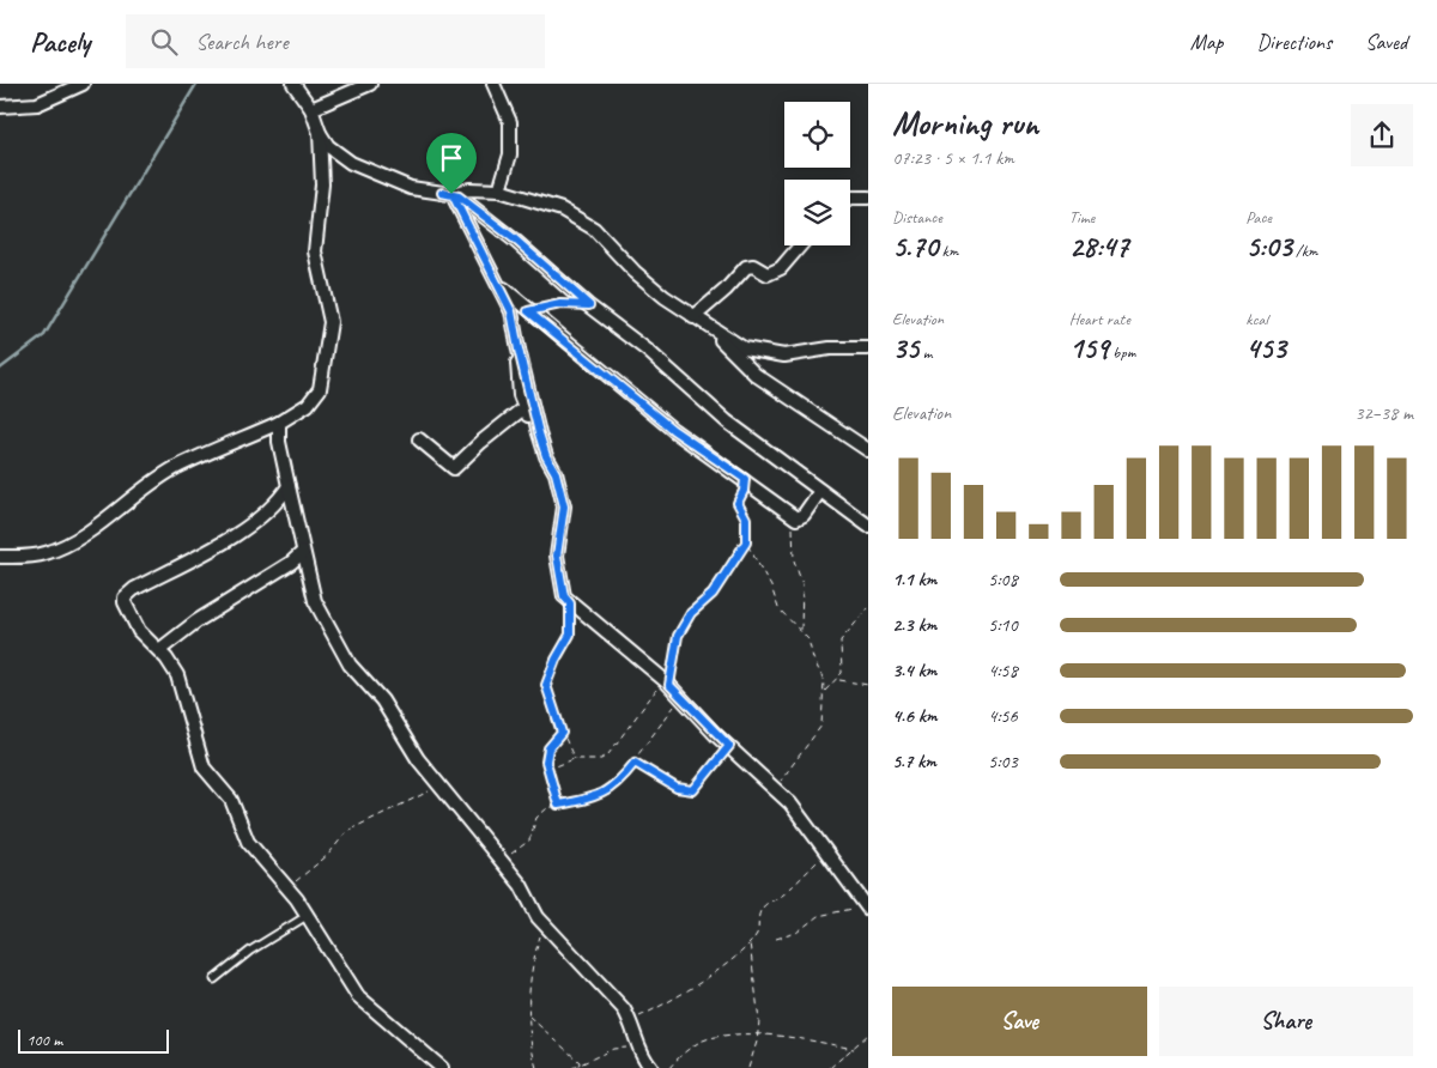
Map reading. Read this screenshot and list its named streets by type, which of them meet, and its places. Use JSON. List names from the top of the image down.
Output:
{
  "scale_bar": "100 m",
  "page": {
    "header": "Pacely",
    "search": "Search here",
    "nav": ["Map", "Directions", "Saved"],
    "heading": ["Morning run", "07:23 · 5 × 1.1 km"],
    "stats": [
      ["Distance", "5.70 km"],
      ["Time", "28:47"],
      ["Pace", "5:03 /km"],
      ["Elevation", "35 m"],
      ["Heart rate", "159 bpm"],
      ["kcal", "453"]
    ],
    "chart": ["Elevation", "32–38 m"],
    "list": [
      {
        "name": "1.1 km",
        "note": "5:08"
      },
      {
        "name": "2.3 km",
        "note": "5:10"
      },
      {
        "name": "3.4 km",
        "note": "4:58"
      },
      {
        "name": "4.6 km",
        "note": "4:56"
      },
      {
        "name": "5.7 km",
        "note": "5:03"
      }
    ],
    "buttons": ["Save", "Share"],
    "scale": "100 m"
  }
}
